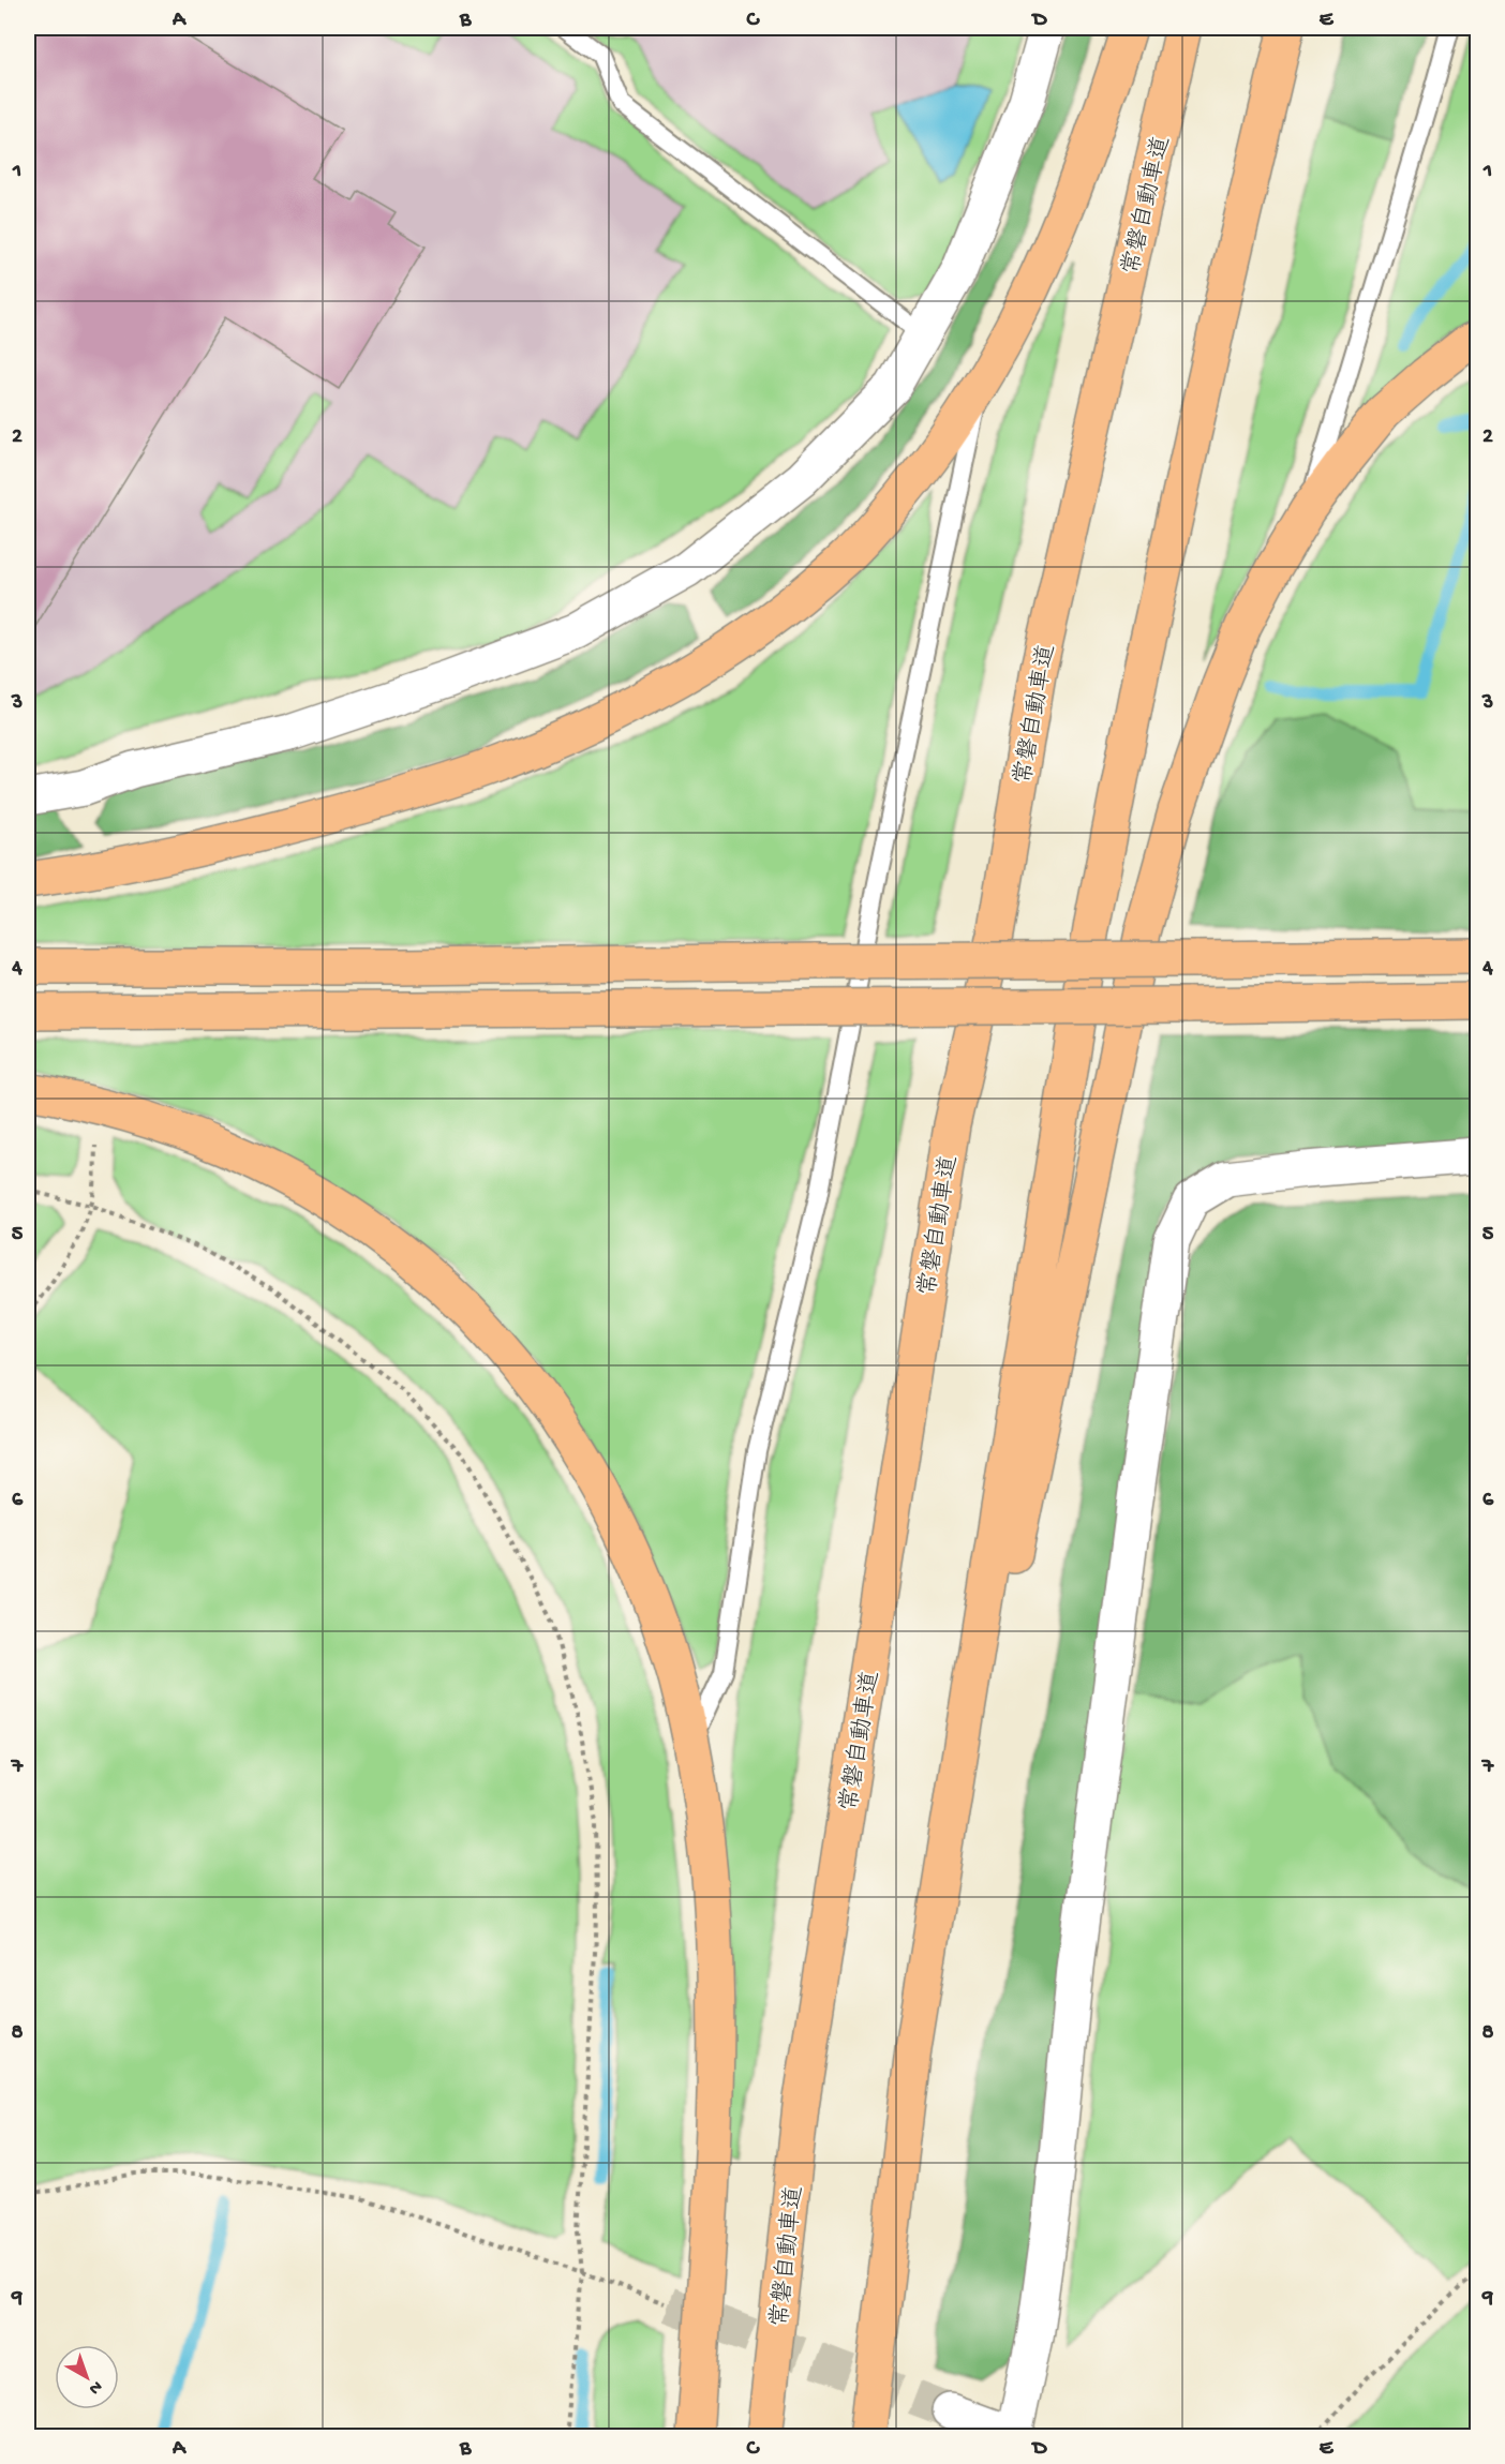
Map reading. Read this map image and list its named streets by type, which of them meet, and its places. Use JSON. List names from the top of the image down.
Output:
{
  "streets": {
    "highway": ["常磐自動車道"]
  },
  "north": "bottom right",
  "grid": {
    "columns": [
      "A",
      "B",
      "C",
      "D",
      "E"
    ],
    "rows": [
      "1",
      "2",
      "3",
      "4",
      "5",
      "6",
      "7",
      "8",
      "9"
    ]
  }
}
